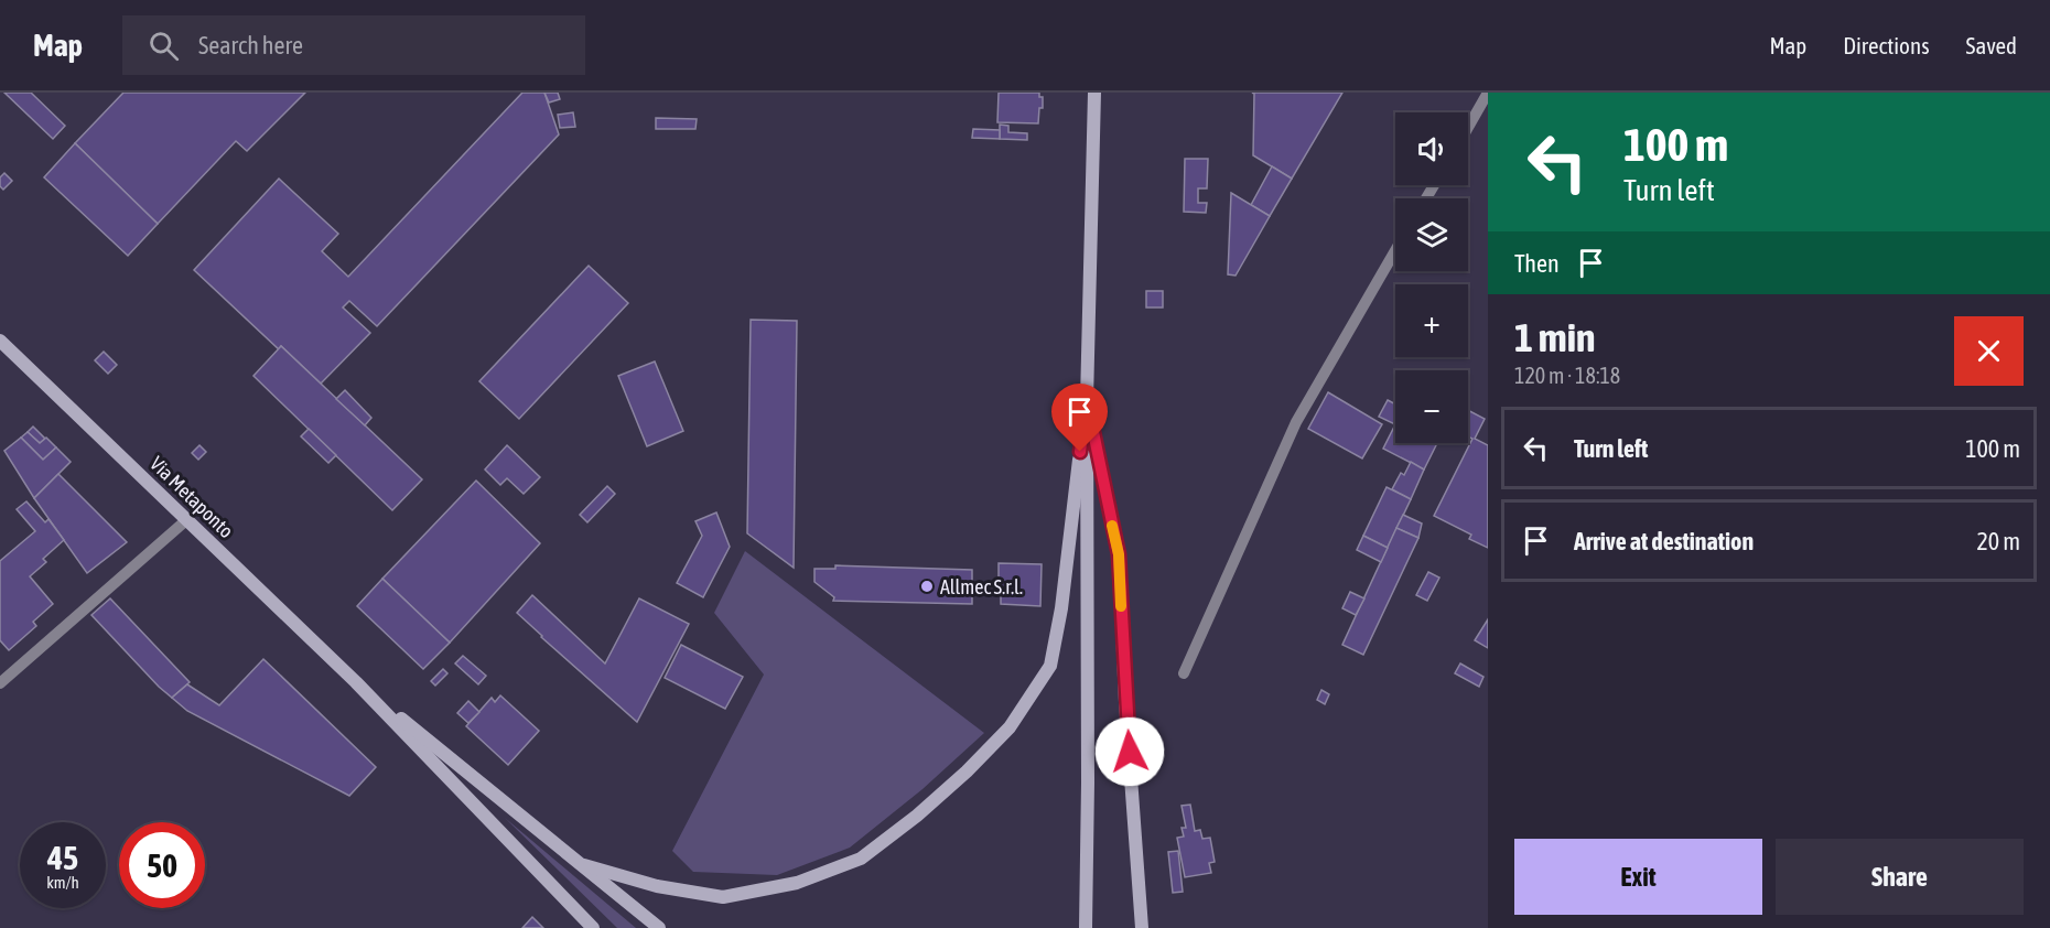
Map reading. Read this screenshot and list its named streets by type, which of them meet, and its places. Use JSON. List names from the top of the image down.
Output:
{
  "streets": {
    "main road": ["Via Metaponto"]
  },
  "places": ["Allmec S.r.l."],
  "page": {
    "header": "Map",
    "search": "Search here",
    "nav": ["Map", "Directions", "Saved"],
    "turn": ["100 m", "Turn left"],
    "map_buttons": ["+", "−"],
    "then": "Then",
    "heading": ["1 min", "120 m · 18:18"],
    "list": [
      {
        "name": "Turn left",
        "value": "100 m"
      },
      {
        "name": "Arrive at destination",
        "value": "20 m"
      }
    ],
    "speed": "45 km/h",
    "limit": "50",
    "buttons": ["Exit", "Share"]
  }
}
